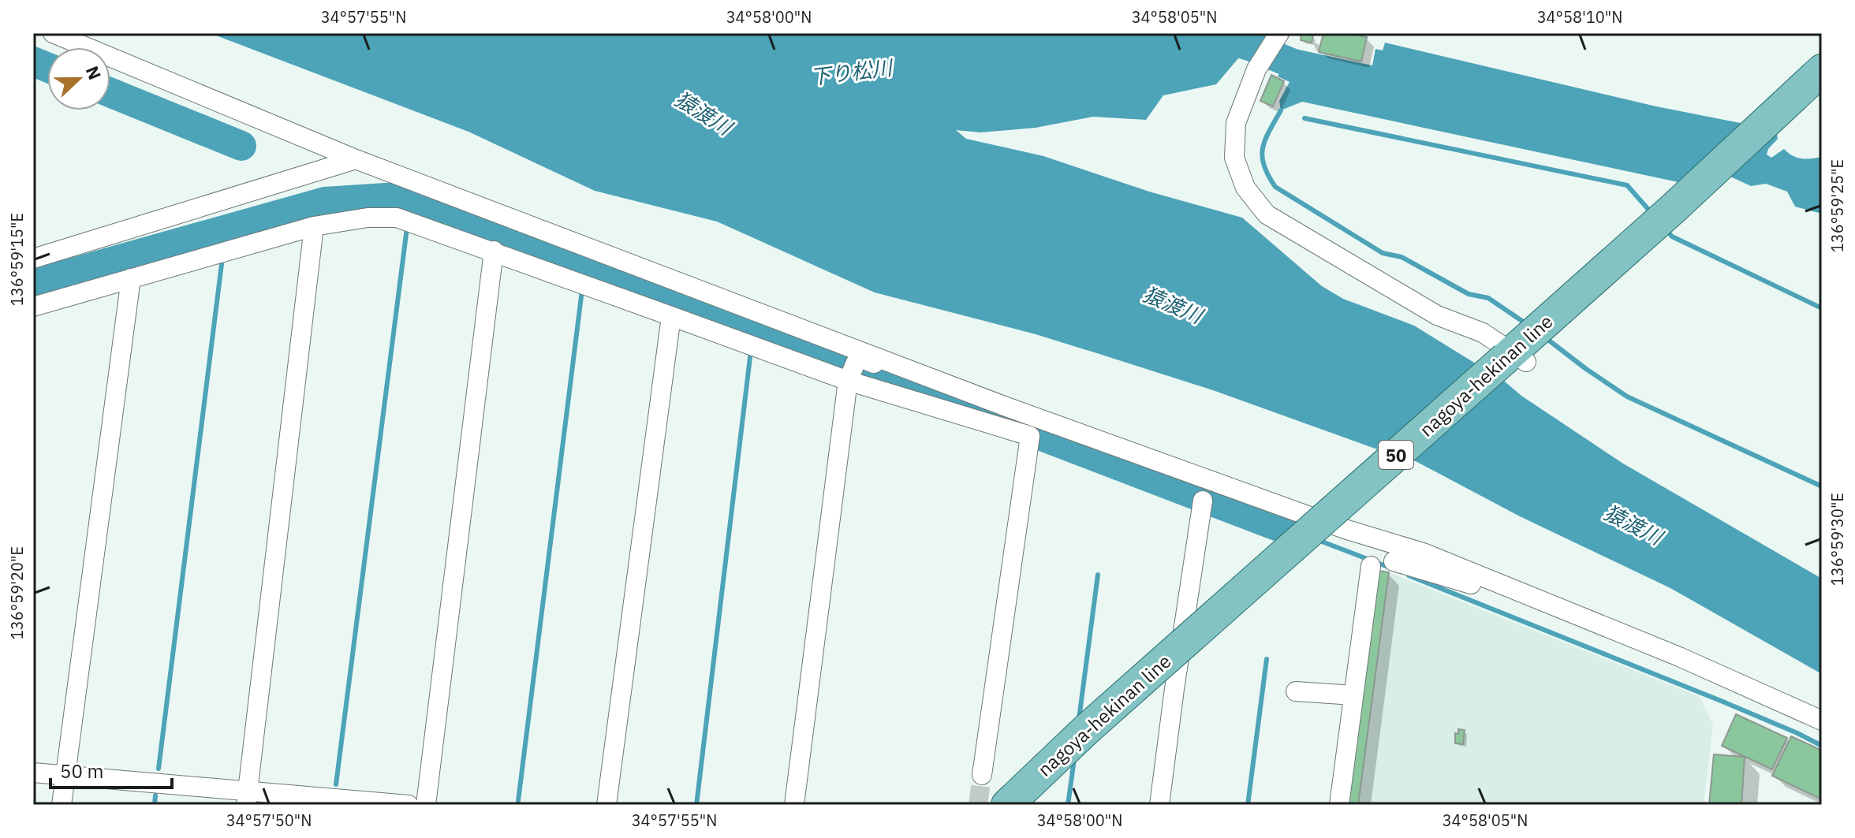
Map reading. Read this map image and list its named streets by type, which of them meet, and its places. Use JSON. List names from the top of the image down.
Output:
{
  "streets": {
    "main road": ["nagoya-hekinan line", "50"]
  },
  "water": ["下り松川", "猿渡川"],
  "scale_bar": "50 m",
  "north": "right",
  "coordinates": [
    "34°57'55\"N",
    "34°58'00\"N",
    "34°58'05\"N",
    "34°58'10\"N",
    "136°59'25\"E",
    "136°59'15\"E",
    "136°59'30\"E",
    "136°59'20\"E",
    "34°57'50\"N"
  ]
}
